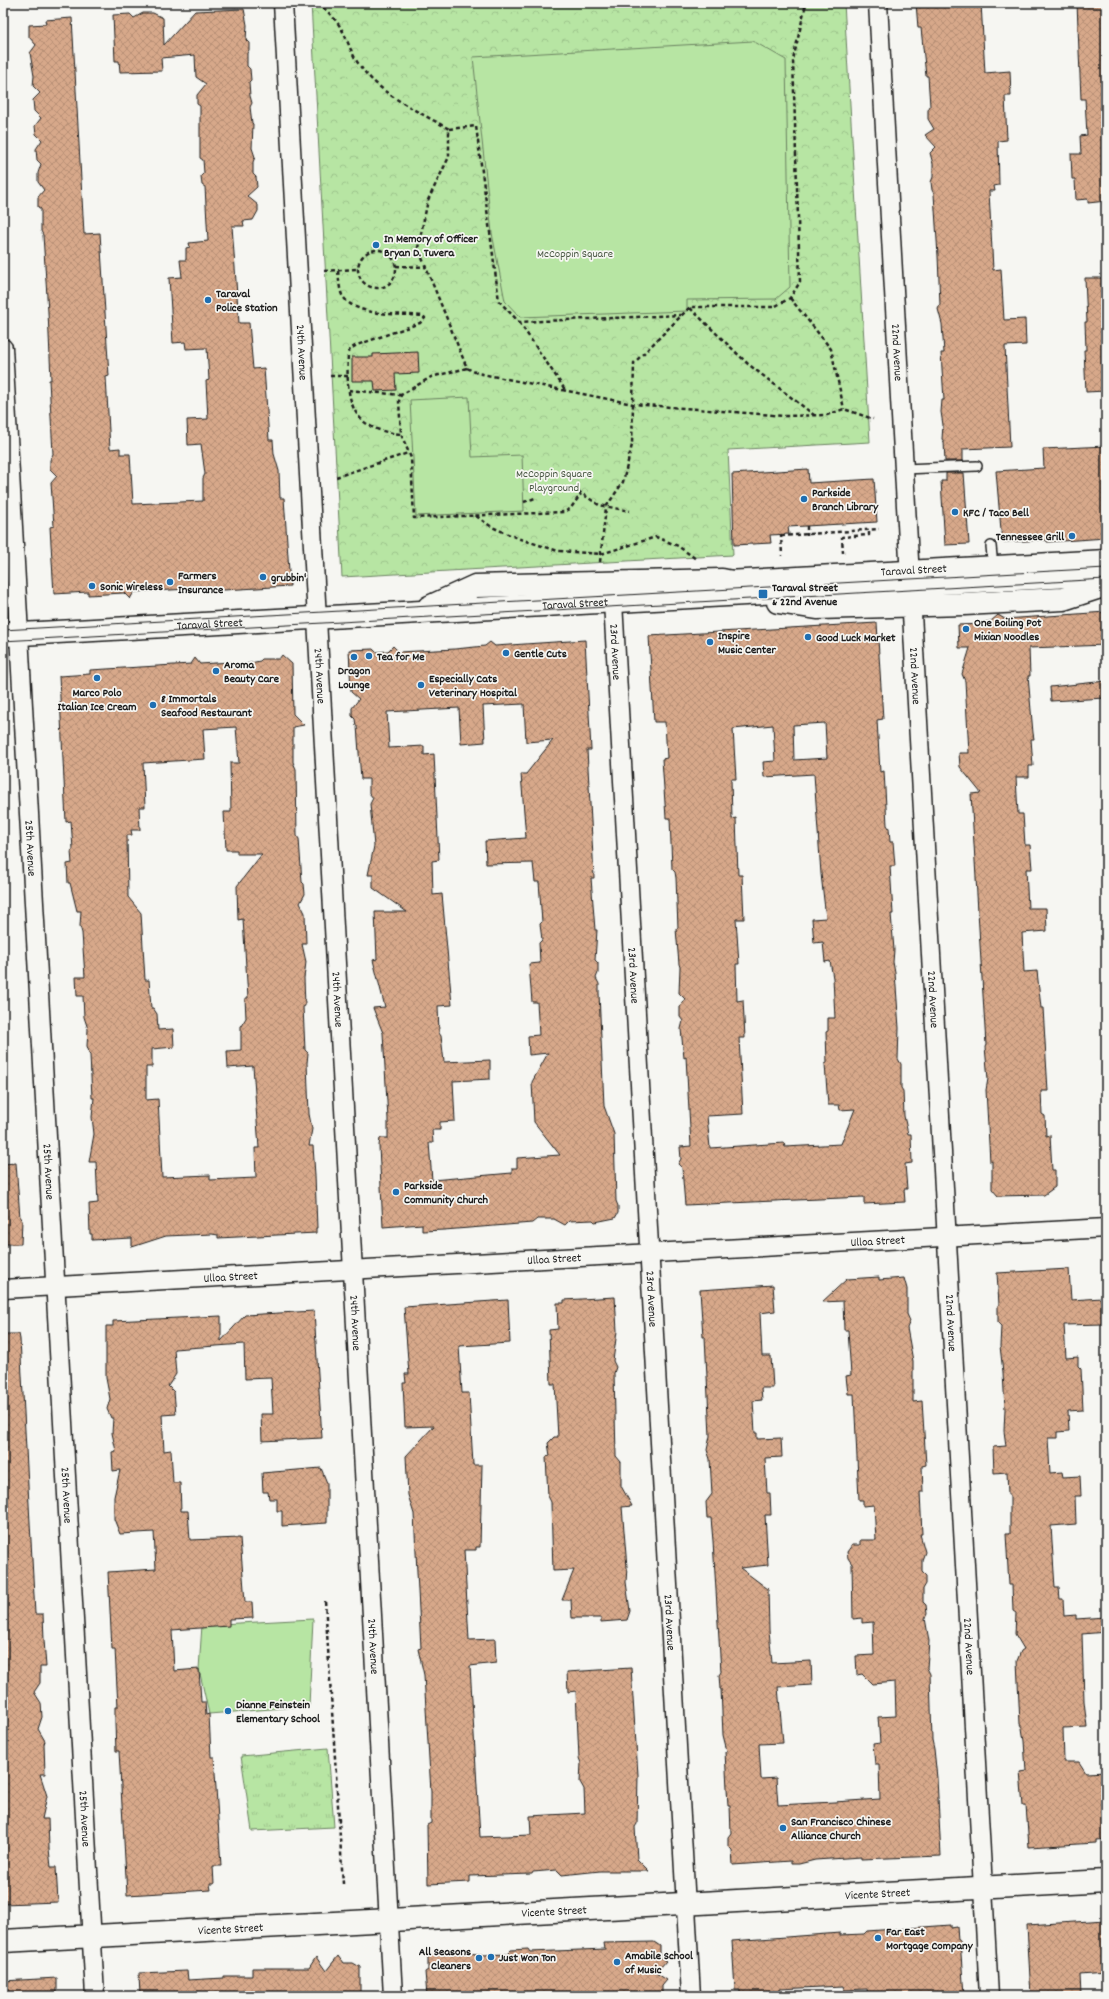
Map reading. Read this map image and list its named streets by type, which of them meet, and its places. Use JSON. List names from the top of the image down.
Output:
{
  "streets": {
    "street": [
      "24th Avenue",
      "22nd Avenue",
      "Taraval Street",
      "23rd Avenue",
      "25th Avenue",
      "Ulloa Street",
      "Vicente Street"
    ]
  },
  "crossings": [
    ["24th Avenue", "Taraval Street"],
    ["24th Avenue", "Ulloa Street"],
    ["24th Avenue", "Vicente Street"],
    ["22nd Avenue", "Taraval Street"],
    ["22nd Avenue", "Ulloa Street"],
    ["22nd Avenue", "Vicente Street"],
    ["Taraval Street", "23rd Avenue"],
    ["Taraval Street", "25th Avenue"],
    ["23rd Avenue", "Ulloa Street"],
    ["23rd Avenue", "Vicente Street"],
    ["25th Avenue", "Ulloa Street"],
    ["25th Avenue", "Vicente Street"]
  ],
  "parks": ["McCoppin Square", "McCoppin Square Playground"],
  "places": {
    "other": [
      "In Memory of Officer Bryan D. Tuvera",
      "Taraval Police Station",
      "Parkside Branch Library",
      "KFC / Taco Bell",
      "Tennessee Grill",
      "grubbin'",
      "Farmers Insurance",
      "Sonic Wireless",
      "One Boiling Pot Mixian Noodles",
      "Good Luck Market",
      "Inspire Music Center",
      "Gentle Cuts",
      "Tea for Me",
      "Dragon Lounge",
      "Aroma Beauty Care",
      "Marco Polo Italian Ice Cream",
      "Especially Cats Veterinary Hospital",
      "8 Immortals Seafood Restaurant",
      "Parkside Community Church",
      "Dianne Feinstein Elementary School",
      "San Francisco Chinese Alliance Church",
      "Far East Mortgage Company",
      "Just Won Ton",
      "All Seasons Cleaners",
      "Amabile School of Music"
    ],
    "transit": ["Taraval Street & 22nd Avenue"]
  }
}
